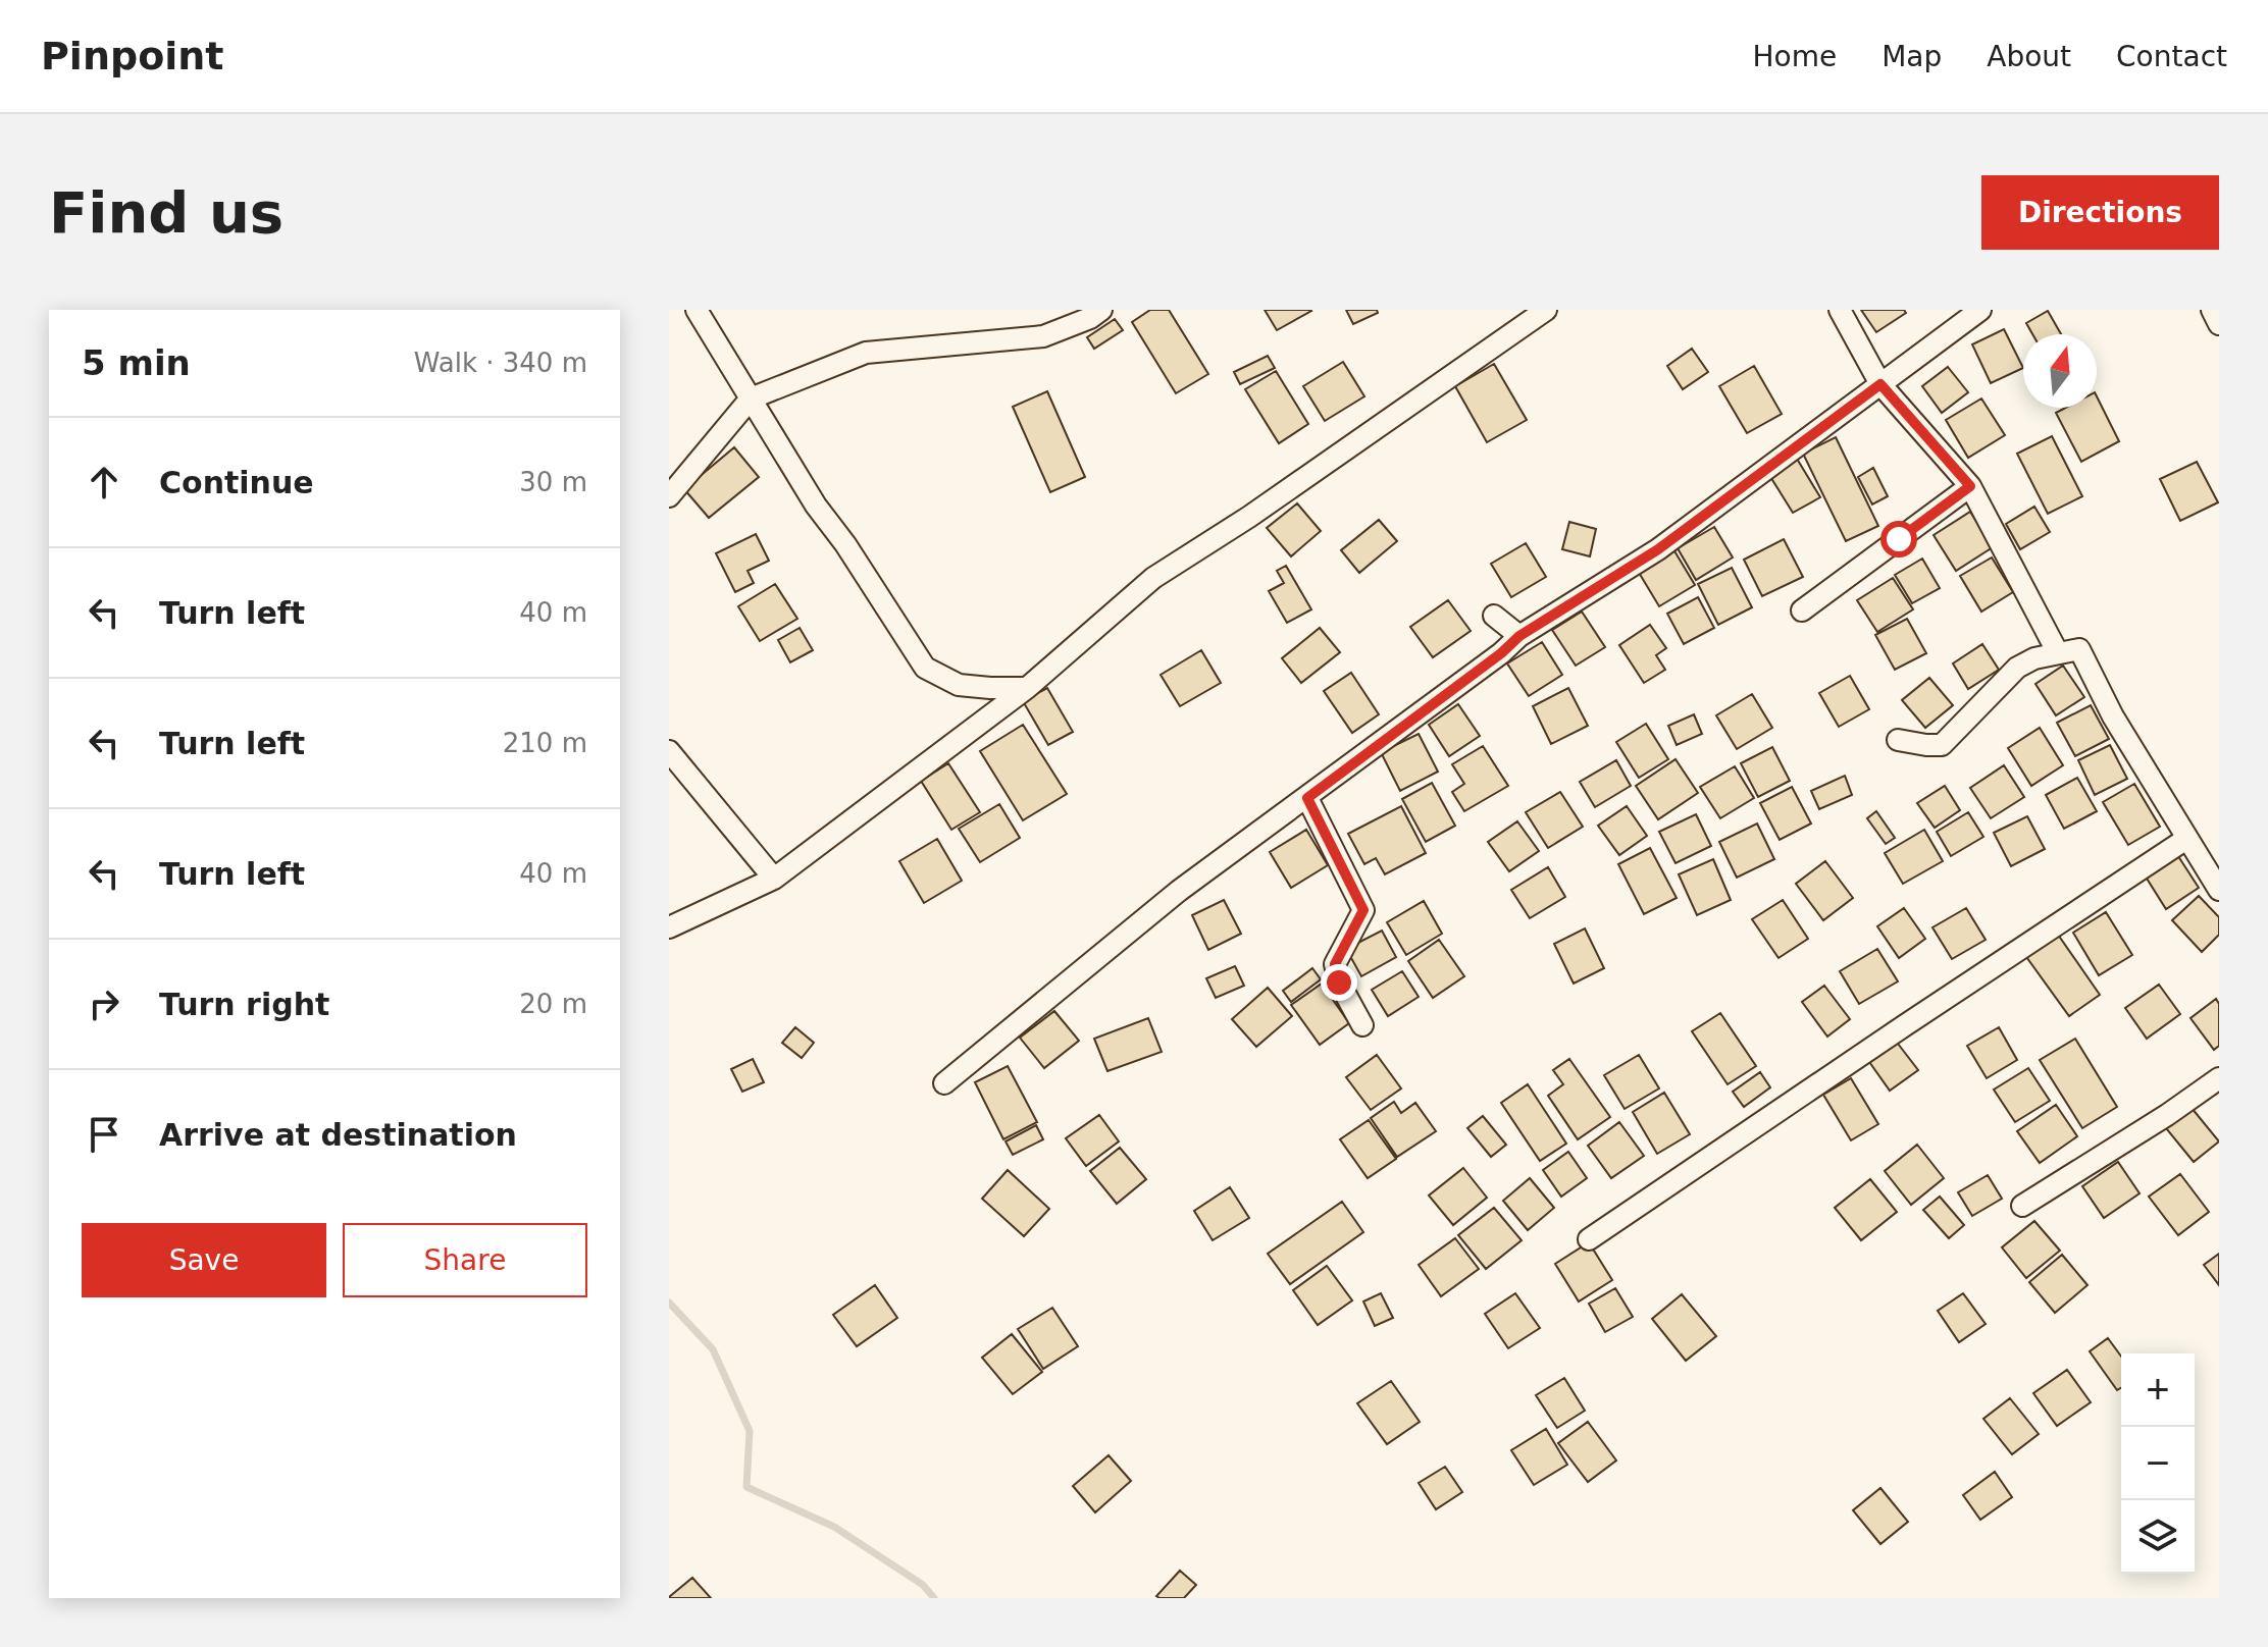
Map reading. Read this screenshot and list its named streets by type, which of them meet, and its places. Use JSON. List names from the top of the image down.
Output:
{
  "north": "top",
  "page": {
    "header": "Pinpoint",
    "nav": [
      "Home",
      "Map",
      "About",
      "Contact"
    ],
    "buttons": [
      "Directions",
      ["Save", "Share"]
    ],
    "title": "Find us",
    "heading": ["5 min", "Walk · 340 m"],
    "list": [
      ["Continue", "30 m"],
      ["Turn left", "40 m"],
      ["Turn left", "210 m"],
      ["Turn left", "40 m"],
      ["Turn right", "20 m"],
      "Arrive at destination"
    ],
    "map_buttons": ["+", "−"]
  }
}
